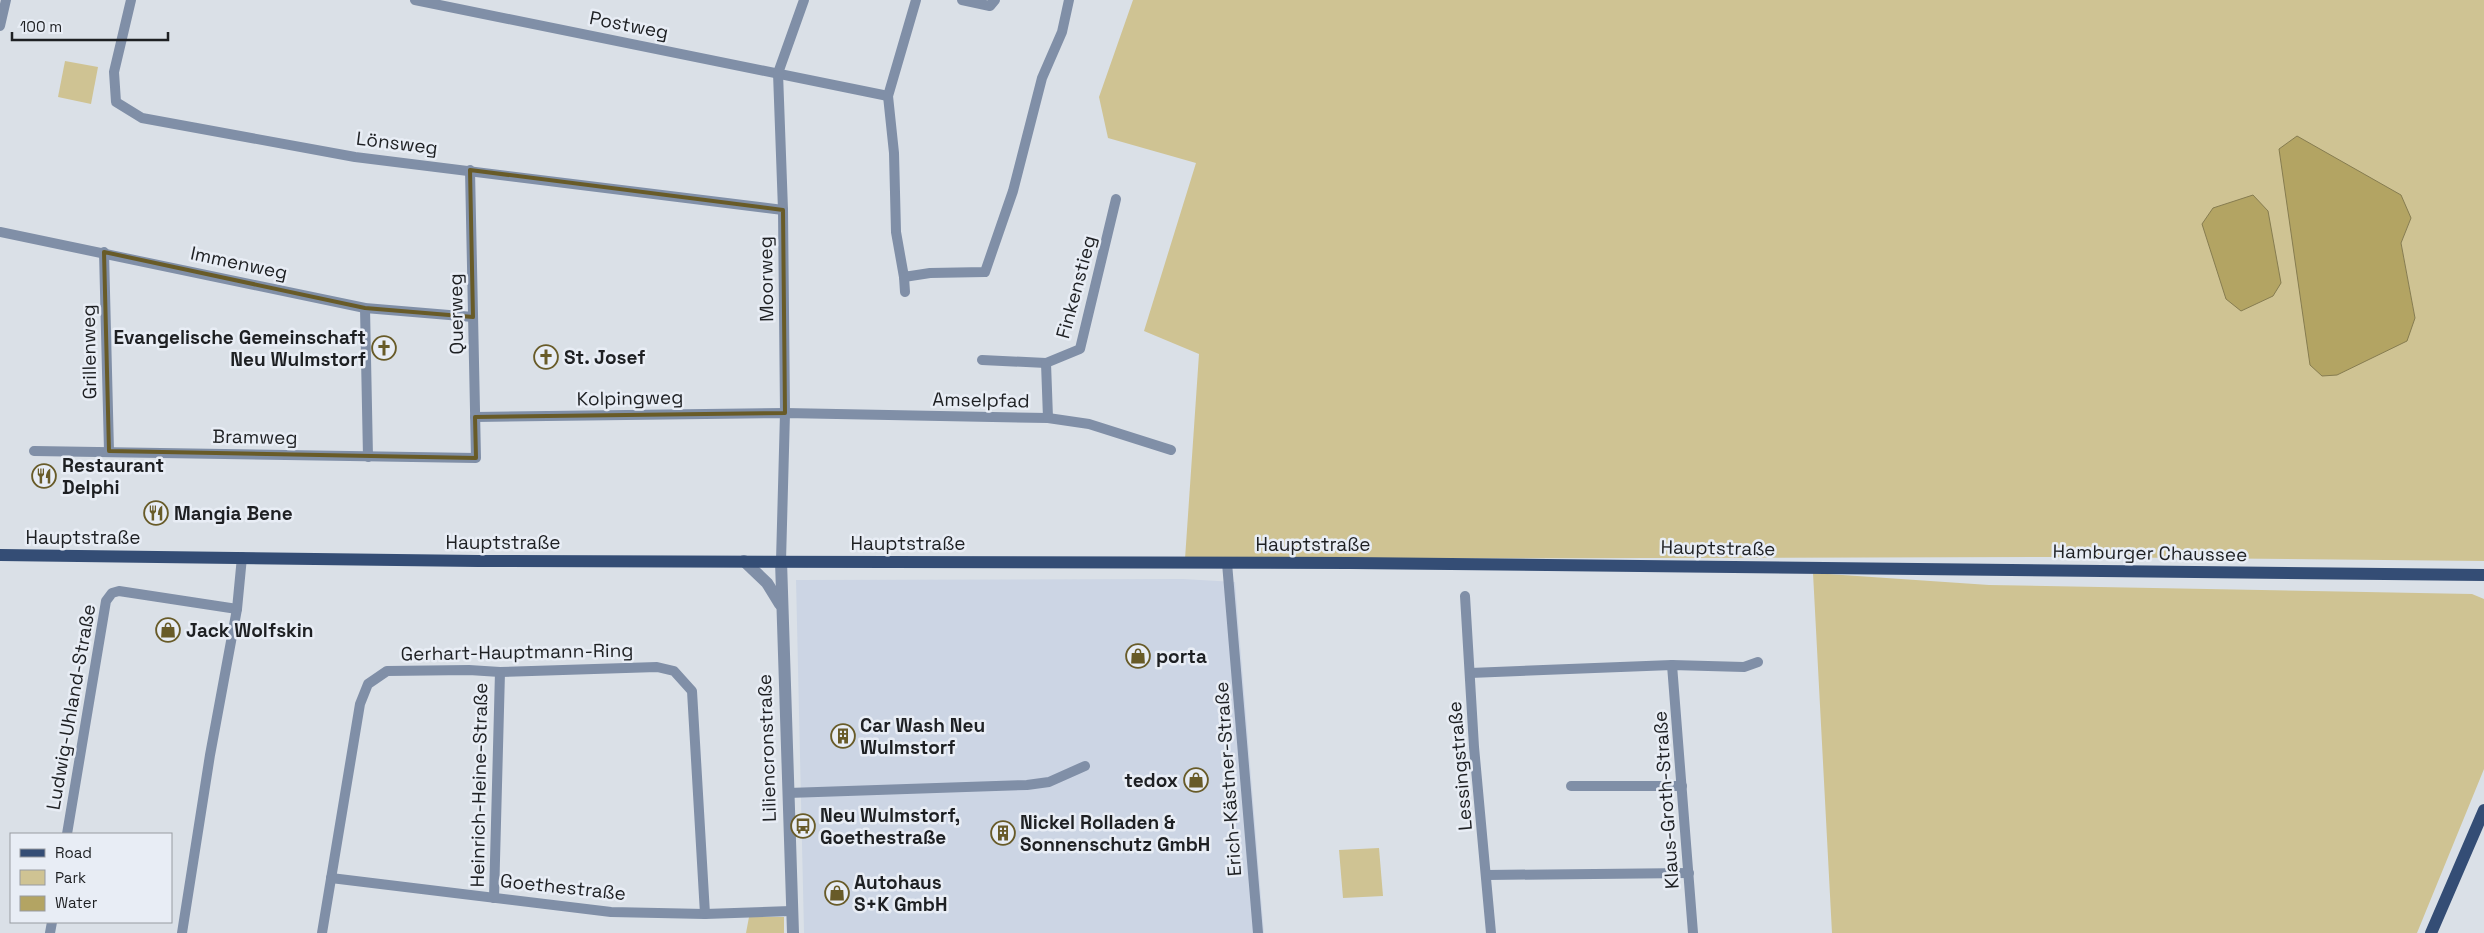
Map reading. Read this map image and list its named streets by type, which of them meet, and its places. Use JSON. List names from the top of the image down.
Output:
{
  "streets": {
    "main road": ["Hauptstraße", "Hamburger Chaussee"],
    "street": [
      "Postweg",
      "Lönsweg",
      "Immenweg",
      "Moorweg",
      "Finkenstieg",
      "Querweg",
      "Grillenweg",
      "Kolpingweg",
      "Amselpfad",
      "Bramweg",
      "Gerhart-Hauptmann-Ring",
      "Ludwig-Uhland-Straße",
      "Liliencronstraße",
      "Lessingstraße",
      "Erich-Kästner-Straße",
      "Heinrich-Heine-Straße",
      "Klaus-Groth-Straße",
      "Goethestraße"
    ]
  },
  "crossings": [
    ["Postweg", "Moorweg"],
    ["Lönsweg", "Moorweg"],
    ["Lönsweg", "Querweg"],
    ["Immenweg", "Querweg"],
    ["Immenweg", "Grillenweg"],
    ["Moorweg", "Kolpingweg"],
    ["Moorweg", "Amselpfad"],
    ["Moorweg", "Hauptstraße"],
    ["Moorweg", "Liliencronstraße"],
    ["Finkenstieg", "Amselpfad"],
    ["Querweg", "Kolpingweg"],
    ["Querweg", "Bramweg"],
    ["Grillenweg", "Bramweg"],
    ["Kolpingweg", "Amselpfad"],
    ["Hauptstraße", "Hamburger Chaussee"],
    ["Hauptstraße", "Liliencronstraße"],
    ["Hauptstraße", "Erich-Kästner-Straße"],
    ["Gerhart-Hauptmann-Ring", "Heinrich-Heine-Straße"],
    ["Gerhart-Hauptmann-Ring", "Goethestraße"],
    ["Liliencronstraße", "Goethestraße"],
    ["Heinrich-Heine-Straße", "Goethestraße"]
  ],
  "places": {
    "church": ["Evangelische Gemeinschaft Neu Wulmstorf", "St. Josef"],
    "restaurant": ["Restaurant Delphi", "Mangia Bene"],
    "shop": [
      "Jack Wolfskin",
      "porta",
      "tedox",
      "Autohaus S+K GmbH"
    ],
    "building": ["Car Wash Neu Wulmstorf", "Nickel Rolladen & Sonnenschutz GmbH"],
    "bus stop": ["Neu Wulmstorf, Goethestraße"]
  },
  "legend": ["Road", "Park", "Water"],
  "scale_bar": "100 m"
}
